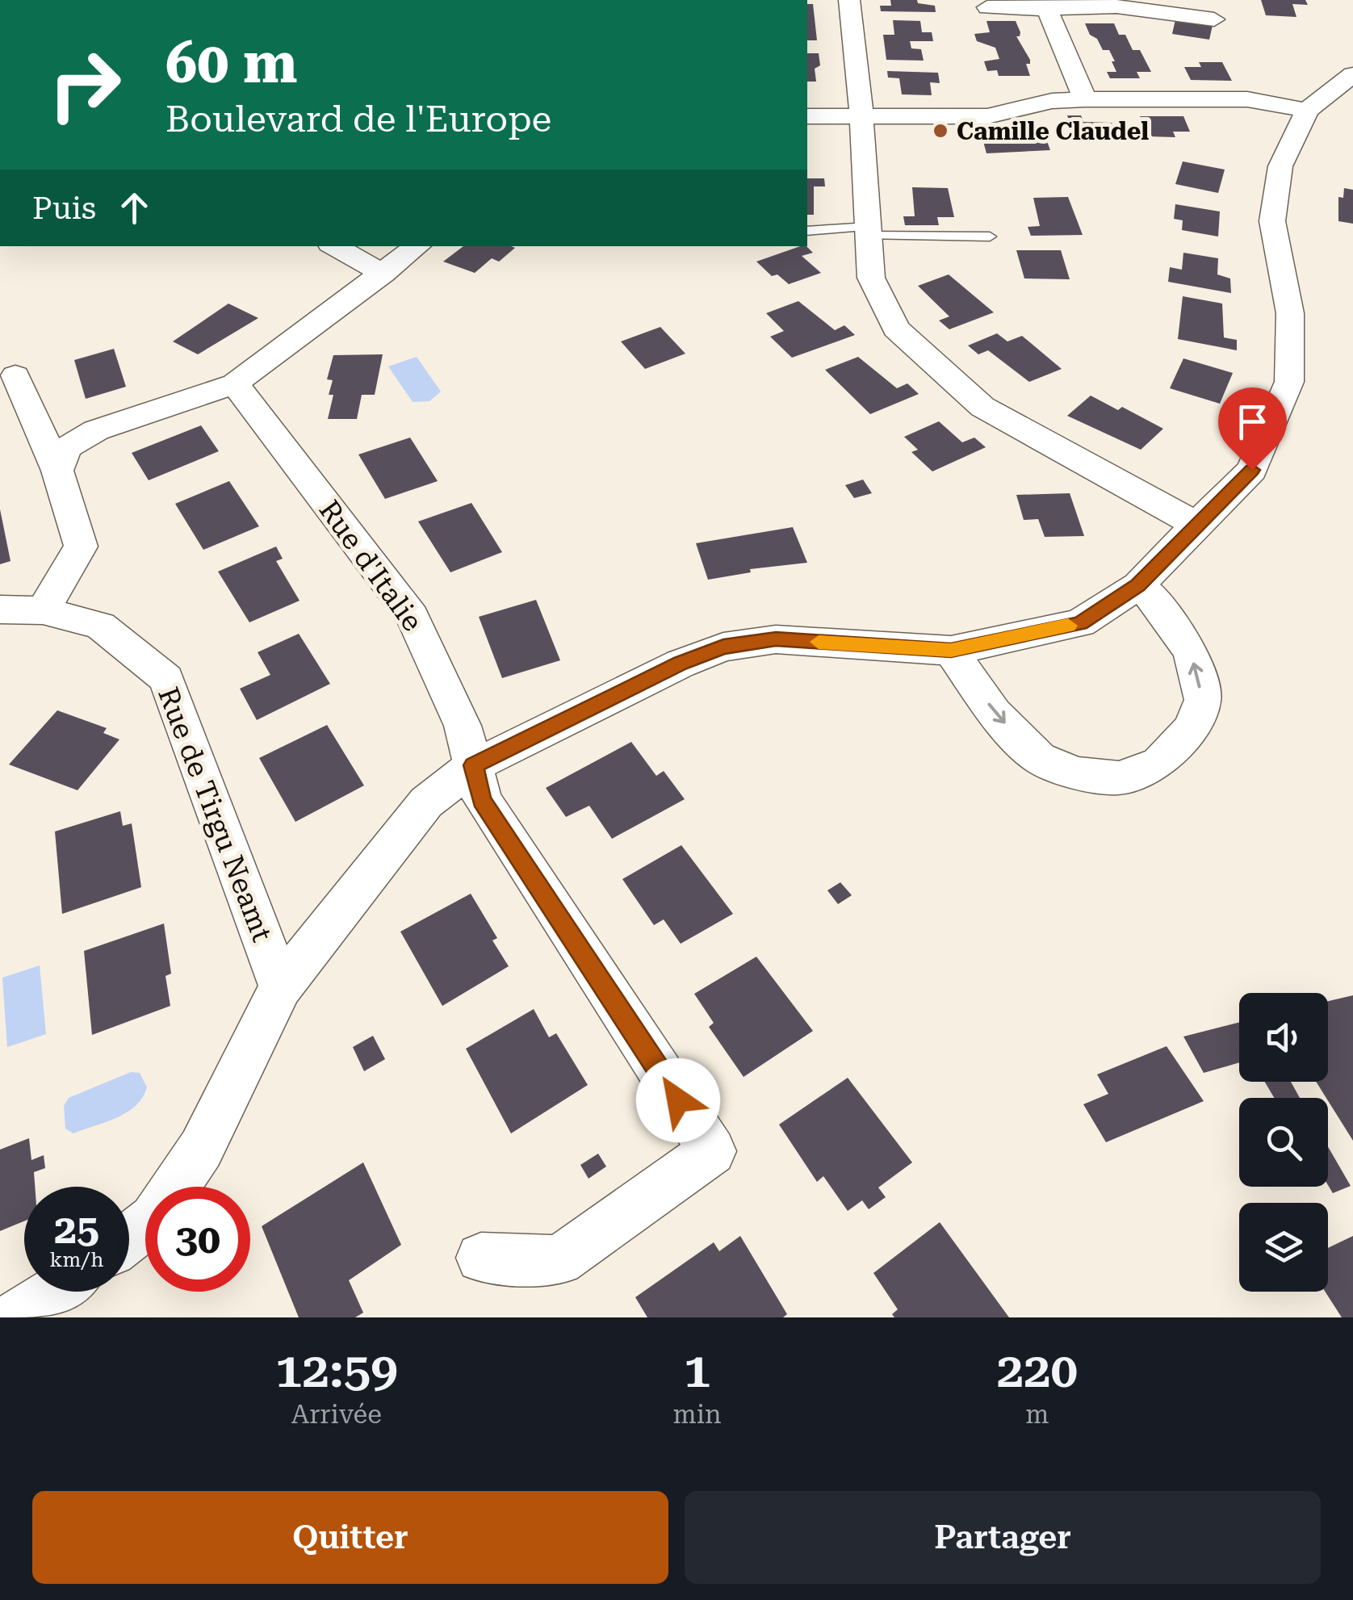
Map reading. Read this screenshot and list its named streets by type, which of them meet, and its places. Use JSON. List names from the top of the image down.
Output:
{
  "streets": {
    "street": ["Rue d'Italie", "Rue de Tirgu Neamt"]
  },
  "places": ["Camille Claudel"],
  "page": {
    "turn": ["60 m", "Boulevard de l'Europe"],
    "then": "Puis",
    "speed": "25 km/h",
    "limit": "30",
    "eta": [
      "12:59",
      "Arrivée",
      "1",
      "min",
      "220",
      "m"
    ],
    "buttons": ["Quitter", "Partager"]
  }
}
